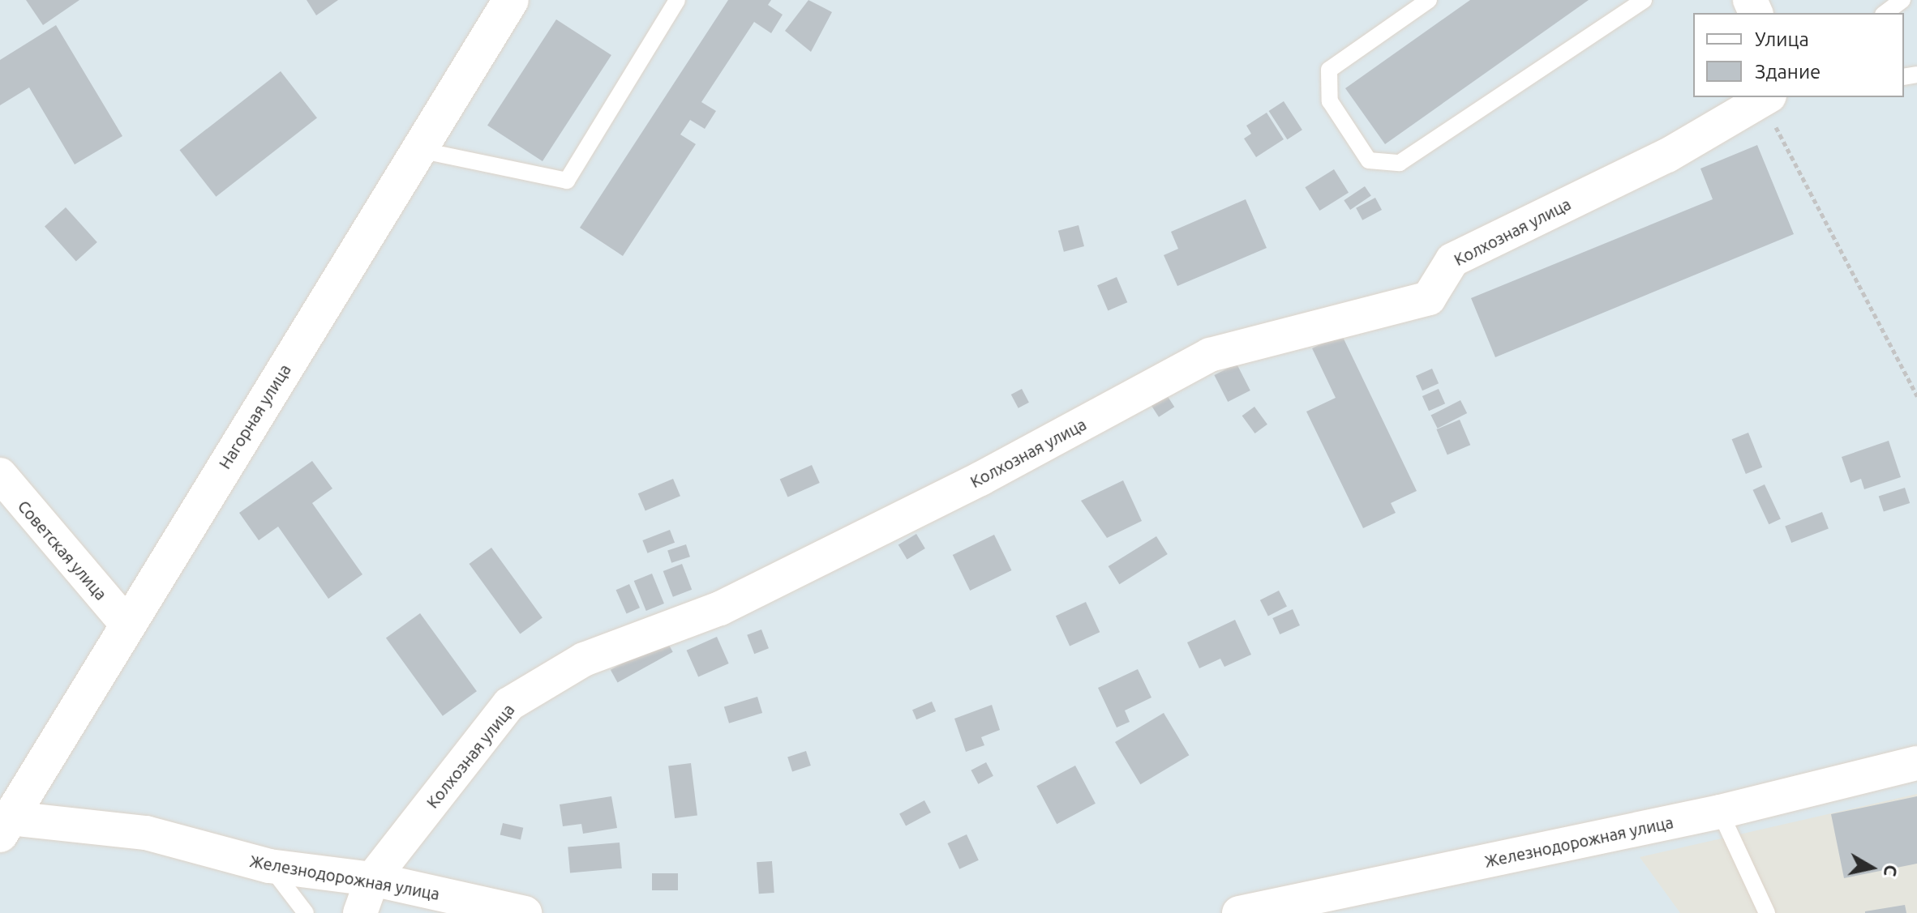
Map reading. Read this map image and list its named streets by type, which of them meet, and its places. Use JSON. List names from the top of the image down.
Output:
{
  "streets": {
    "main road": ["Нагорная улица"],
    "street": ["Колхозная улица", "Советская улица", "Железнодорожная улица"]
  },
  "crossings": [
    ["Колхозная улица", "Железнодорожная улица"],
    ["Нагорная улица", "Советская улица"],
    ["Нагорная улица", "Железнодорожная улица"]
  ],
  "legend": ["Улица", "Здание"],
  "north": "right"
}
